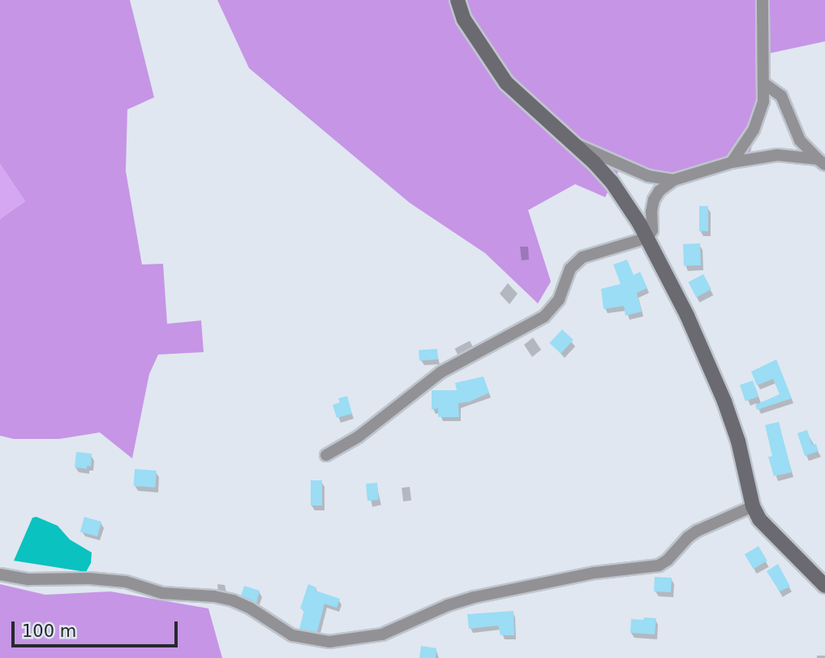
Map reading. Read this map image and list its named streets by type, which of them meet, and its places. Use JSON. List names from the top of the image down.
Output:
{
  "scale_bar": "100 m"
}
